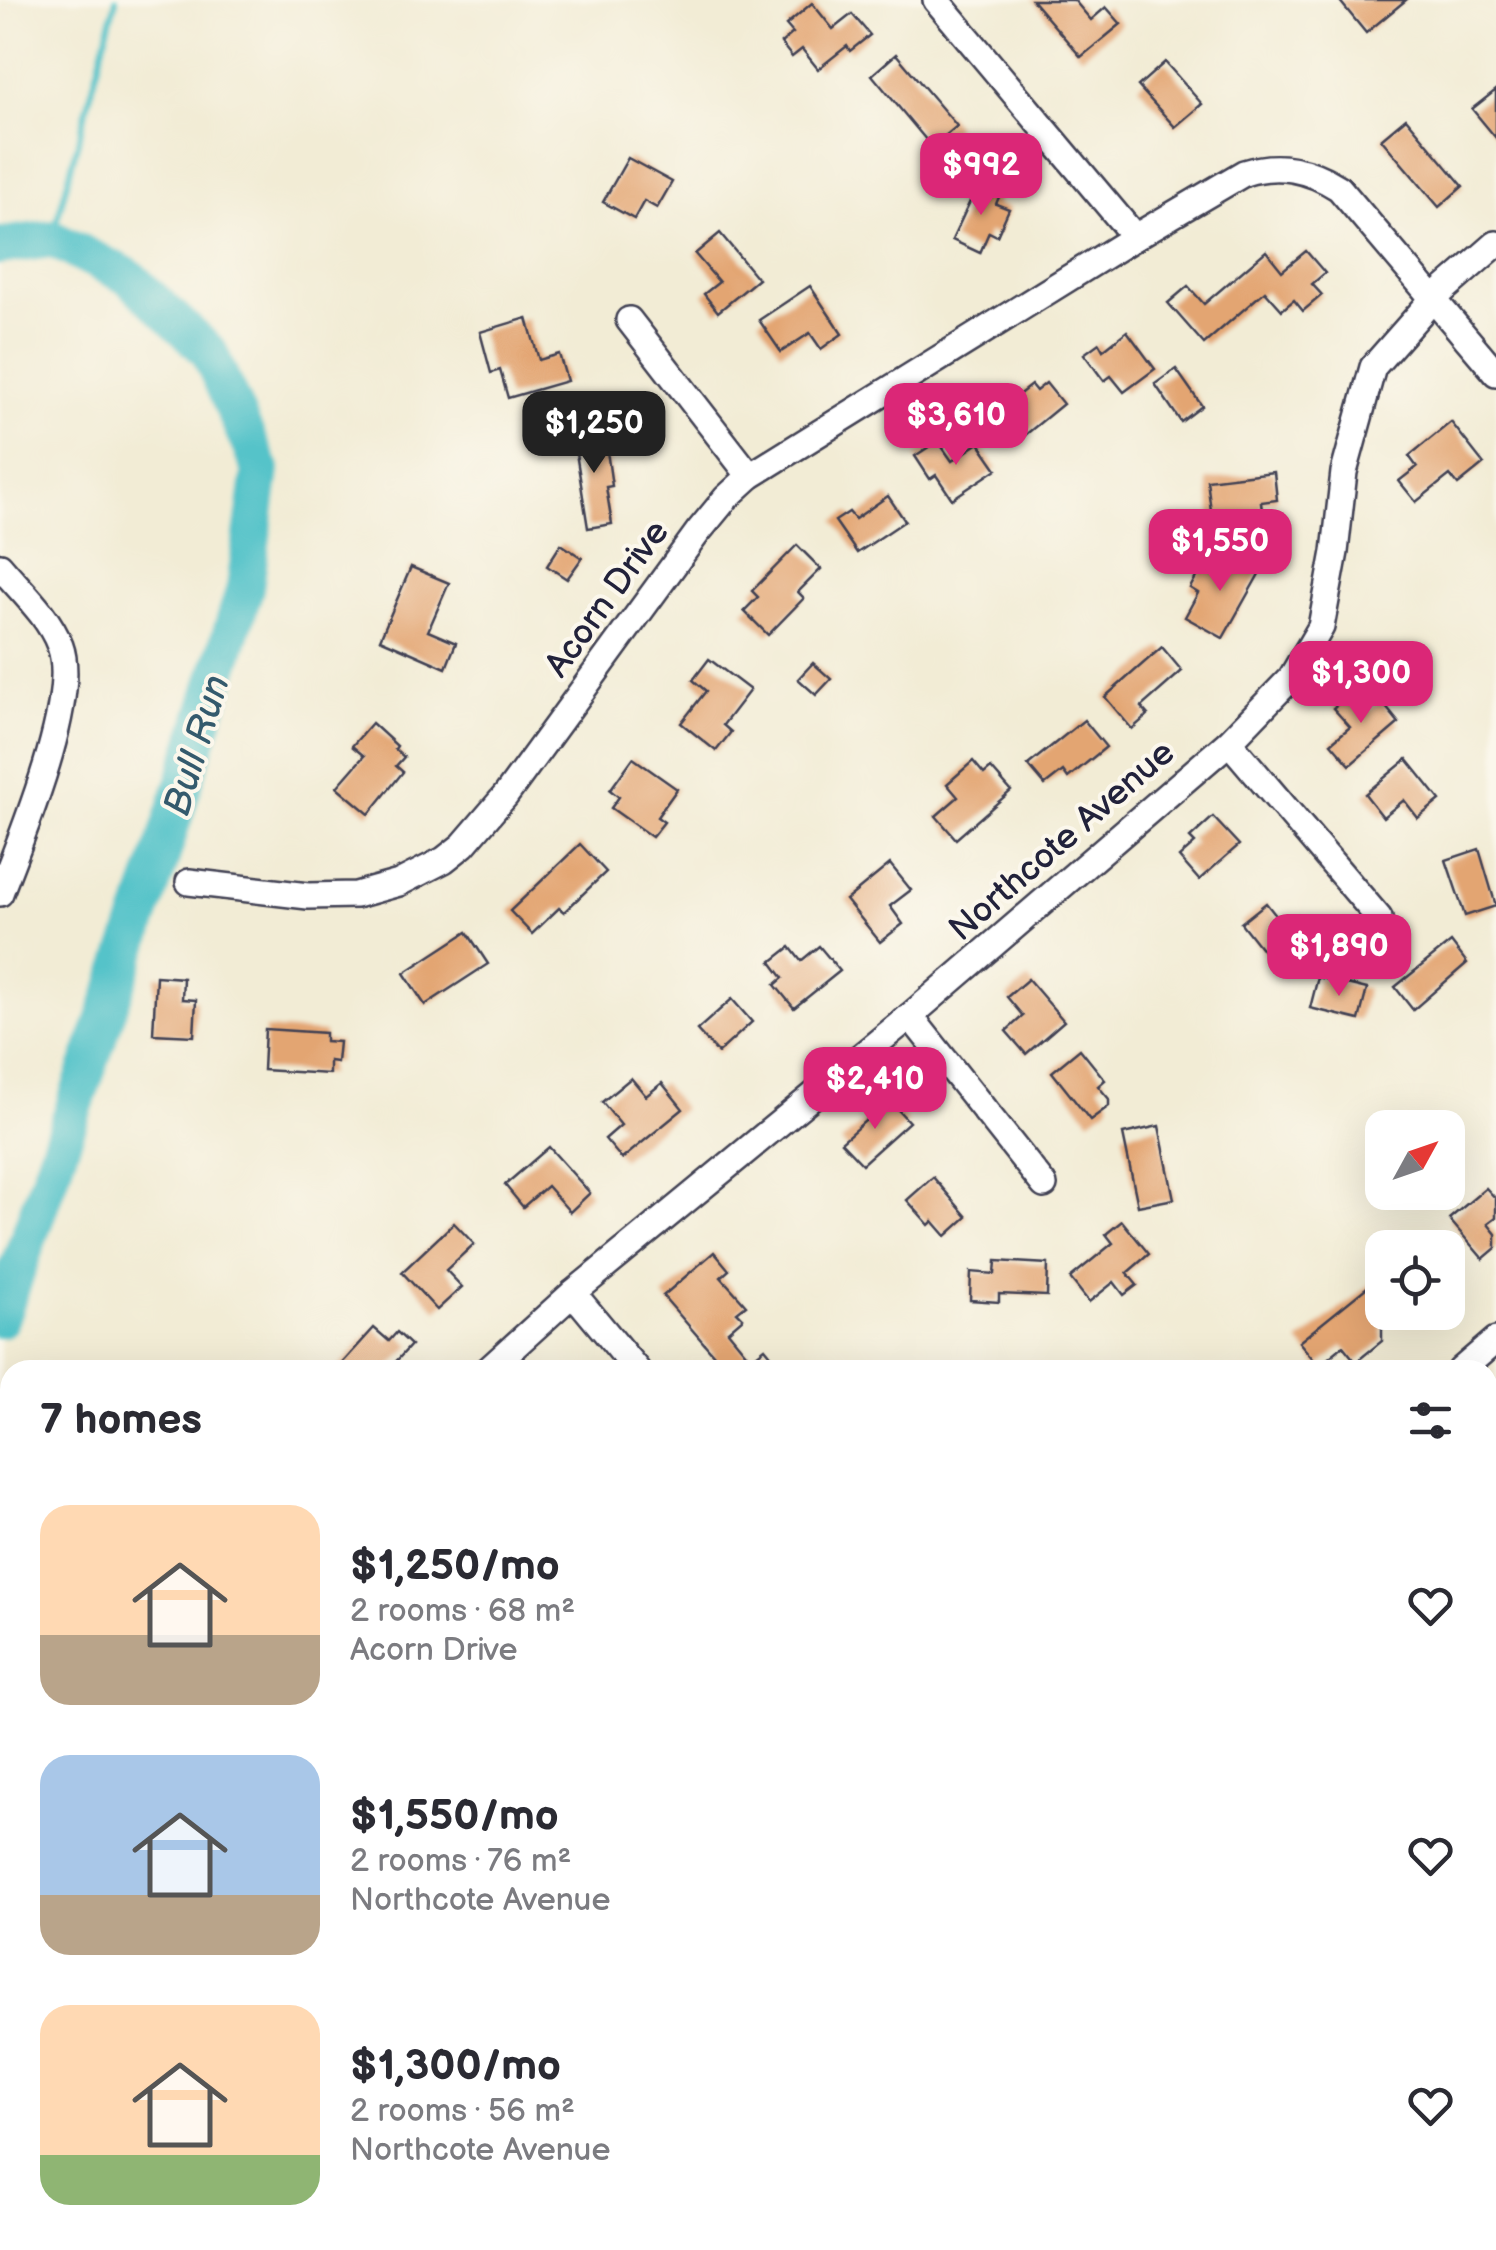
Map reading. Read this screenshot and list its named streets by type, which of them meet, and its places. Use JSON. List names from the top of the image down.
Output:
{
  "streets": {
    "street": ["Acorn Drive", "Northcote Avenue"]
  },
  "crossings": [
    ["Acorn Drive", "Northcote Avenue"]
  ],
  "water": ["Bull Run"],
  "north": "top right",
  "page": {
    "price": [
      "$992",
      "$3,610",
      "$1,250",
      "$1,550",
      "$1,300",
      "$1,890",
      "$2,410"
    ],
    "heading": "7 homes",
    "list": [
      {
        "name": "$1,250/mo",
        "note": "2 rooms · 68 m² · Acorn Drive"
      },
      {
        "name": "$1,550/mo",
        "note": "2 rooms · 76 m² · Northcote Avenue"
      },
      {
        "name": "$1,300/mo",
        "note": "2 rooms · 56 m² · Northcote Avenue"
      }
    ]
  }
}
